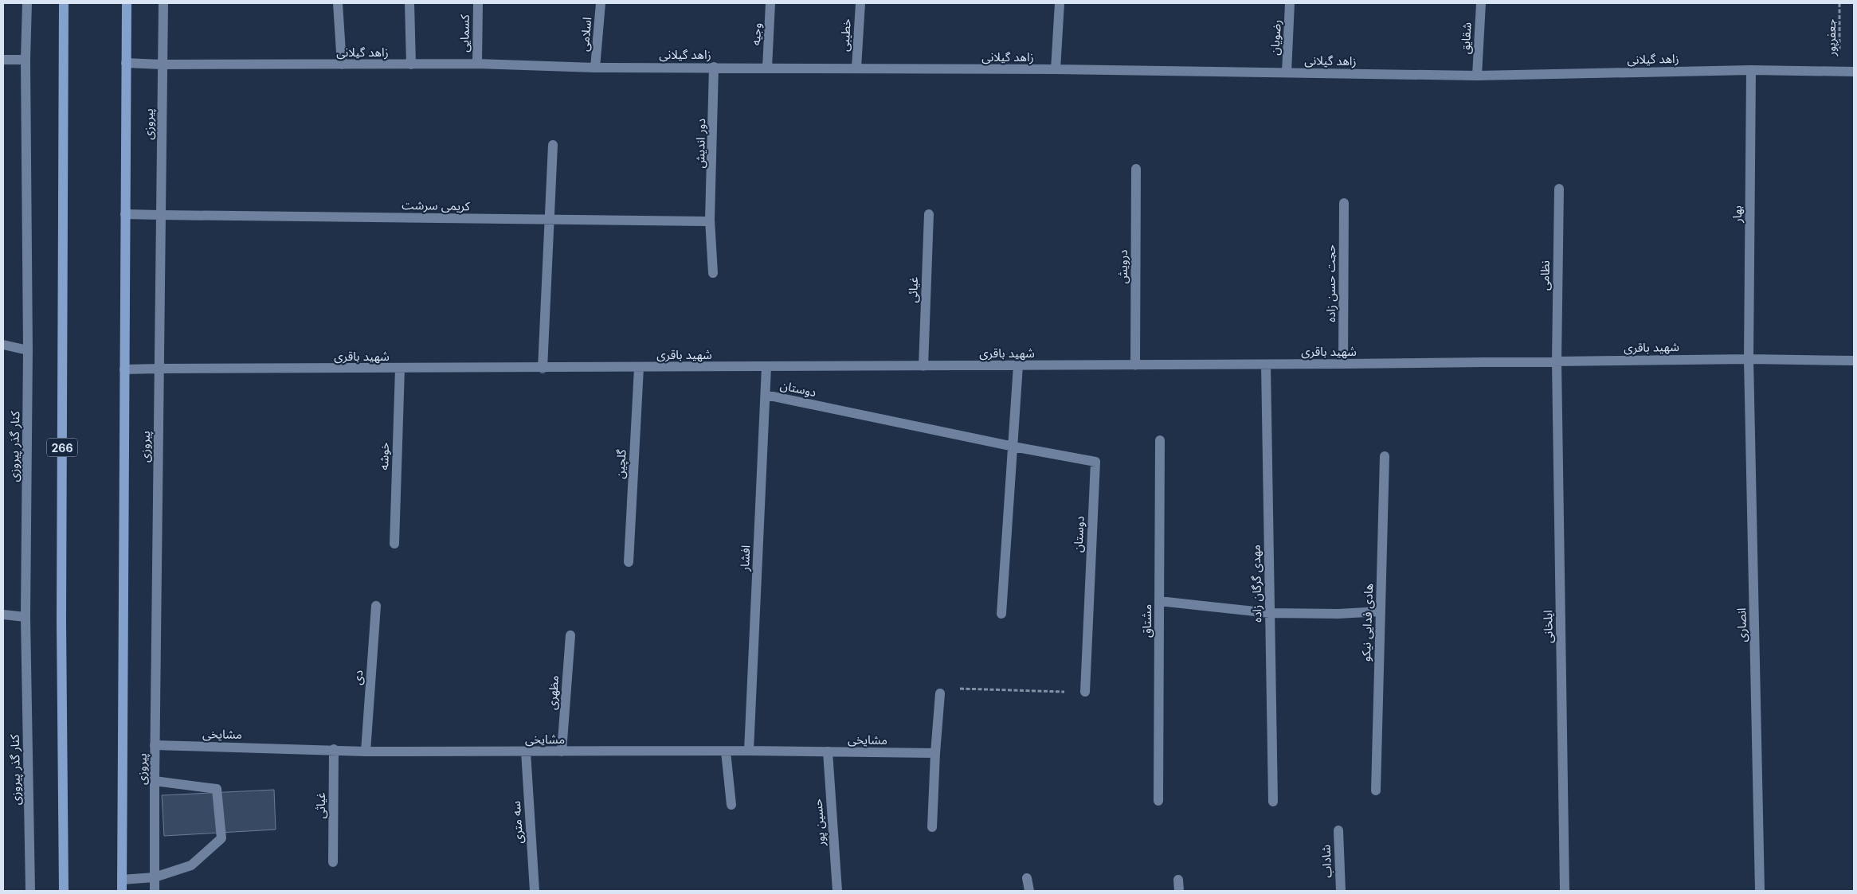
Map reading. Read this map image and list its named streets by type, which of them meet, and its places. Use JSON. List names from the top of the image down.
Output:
{
  "streets": {
    "main road": ["پیروزی", "266"],
    "street": [
      "کسمایی",
      "اسلامی",
      "وجیه",
      "خطیبی",
      "رضویان",
      "شقایق",
      "زاهد گیلانی",
      "دور اندیش",
      "کریمی سرشت",
      "بهار",
      "درویش",
      "نظامی",
      "حجت حسن زاده",
      "غیائی",
      "شهید باقری",
      "دوستان",
      "کنار گذر پیروزی",
      "خوشه",
      "گلچین",
      "افشار",
      "مهدی گرگان زاده",
      "مشتاق",
      "هادی فدایی نیکو",
      "انصاری",
      "ایلخانی",
      "دی",
      "مظهری",
      "مشایخی",
      "غیاثی",
      "سه متری",
      "حسین پور",
      "شاداب"
    ],
    "path": ["جعفرپور"]
  },
  "crossings": [
    ["کسمایی", "زاهد گیلانی"],
    ["اسلامی", "زاهد گیلانی"],
    ["وجیه", "زاهد گیلانی"],
    ["خطیبی", "زاهد گیلانی"],
    ["رضویان", "زاهد گیلانی"],
    ["جعفرپور", "زاهد گیلانی"],
    ["شقایق", "زاهد گیلانی"],
    ["زاهد گیلانی", "پیروزی"],
    ["زاهد گیلانی", "دور اندیش"],
    ["زاهد گیلانی", "بهار"],
    ["پیروزی", "کریمی سرشت"],
    ["پیروزی", "شهید باقری"],
    ["پیروزی", "مشایخی"],
    ["دور اندیش", "کریمی سرشت"],
    ["بهار", "شهید باقری"],
    ["بهار", "انصاری"],
    ["درویش", "شهید باقری"],
    ["نظامی", "شهید باقری"],
    ["نظامی", "ایلخانی"],
    ["حجت حسن زاده", "شهید باقری"],
    ["غیائی", "شهید باقری"],
    ["شهید باقری", "خوشه"],
    ["شهید باقری", "گلچین"],
    ["شهید باقری", "افشار"],
    ["شهید باقری", "مهدی گرگان زاده"],
    ["شهید باقری", "انصاری"],
    ["شهید باقری", "ایلخانی"],
    ["دوستان", "افشار"],
    ["افشار", "مشایخی"],
    ["دی", "مشایخی"],
    ["مظهری", "مشایخی"],
    ["مشایخی", "غیاثی"],
    ["مشایخی", "سه متری"],
    ["مشایخی", "حسین پور"]
  ]
}
